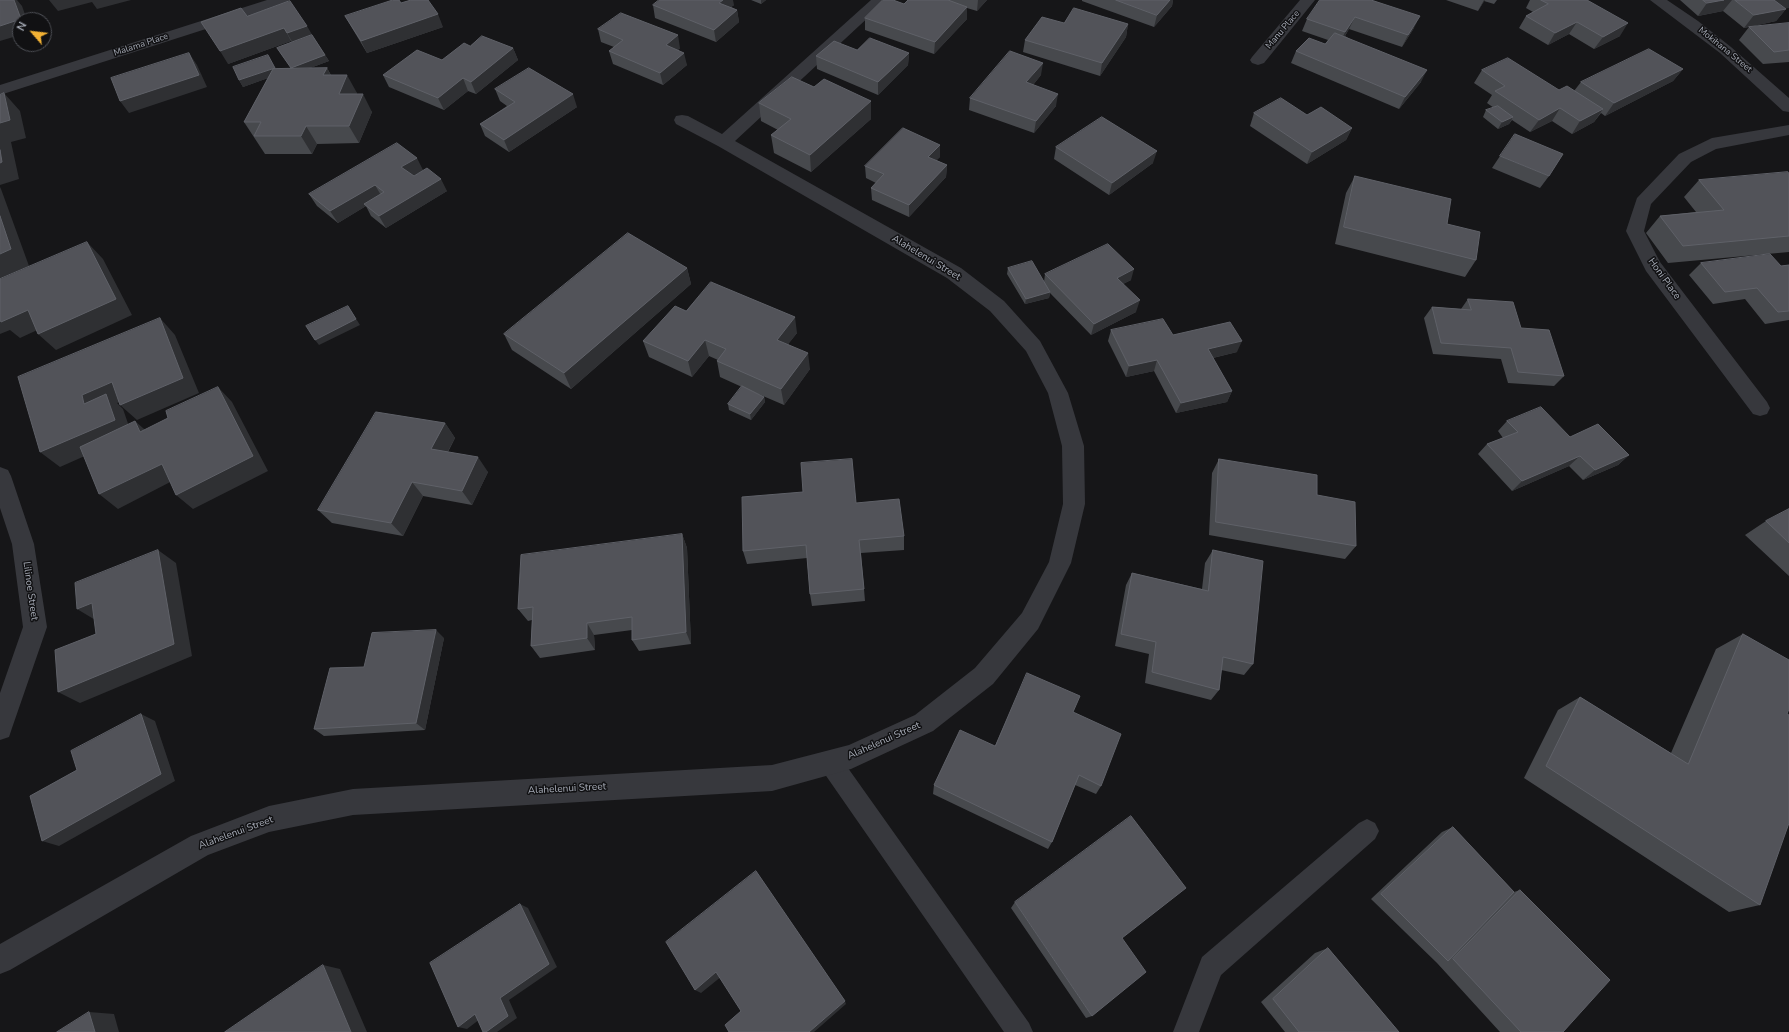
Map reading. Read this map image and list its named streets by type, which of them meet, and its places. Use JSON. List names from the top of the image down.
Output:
{
  "streets": {
    "street": [
      "Manu Place",
      "Malama Place",
      "Mokihana Street",
      "Alahelenui Street",
      "Honi Place",
      "Lilinoe Street"
    ]
  },
  "north": "top left"
}
